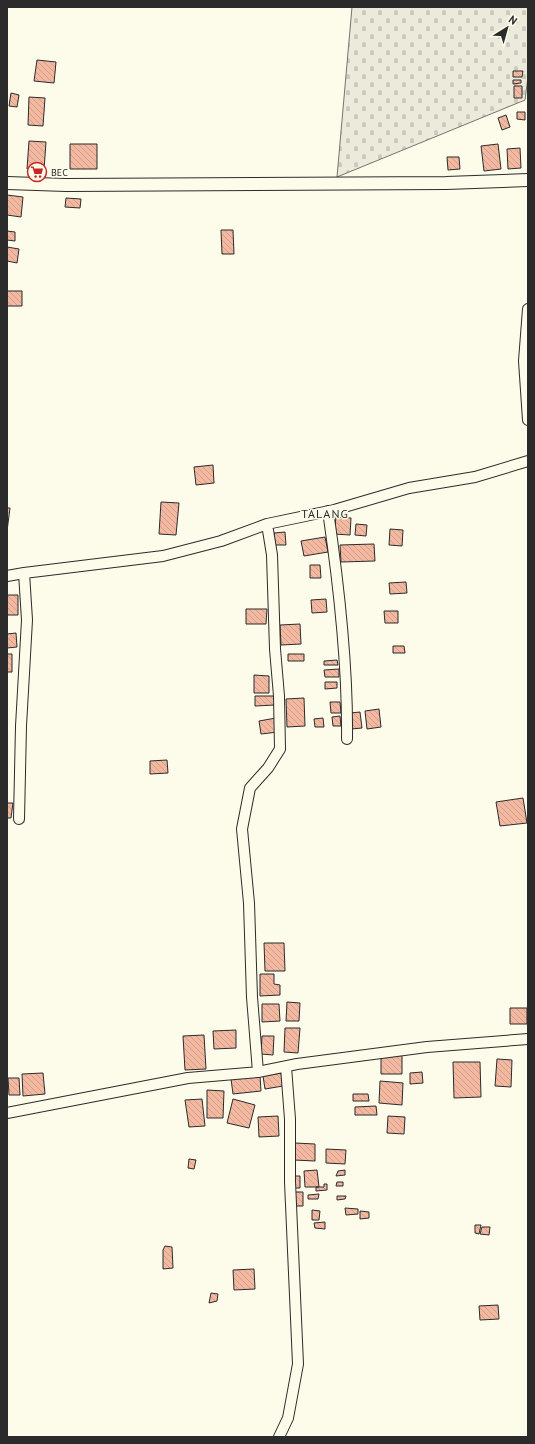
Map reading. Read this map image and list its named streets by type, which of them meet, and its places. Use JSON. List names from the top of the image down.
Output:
{
  "districts": ["TALANG"],
  "places": {
    "supermarket": ["BEC"]
  },
  "north": "top right"
}
